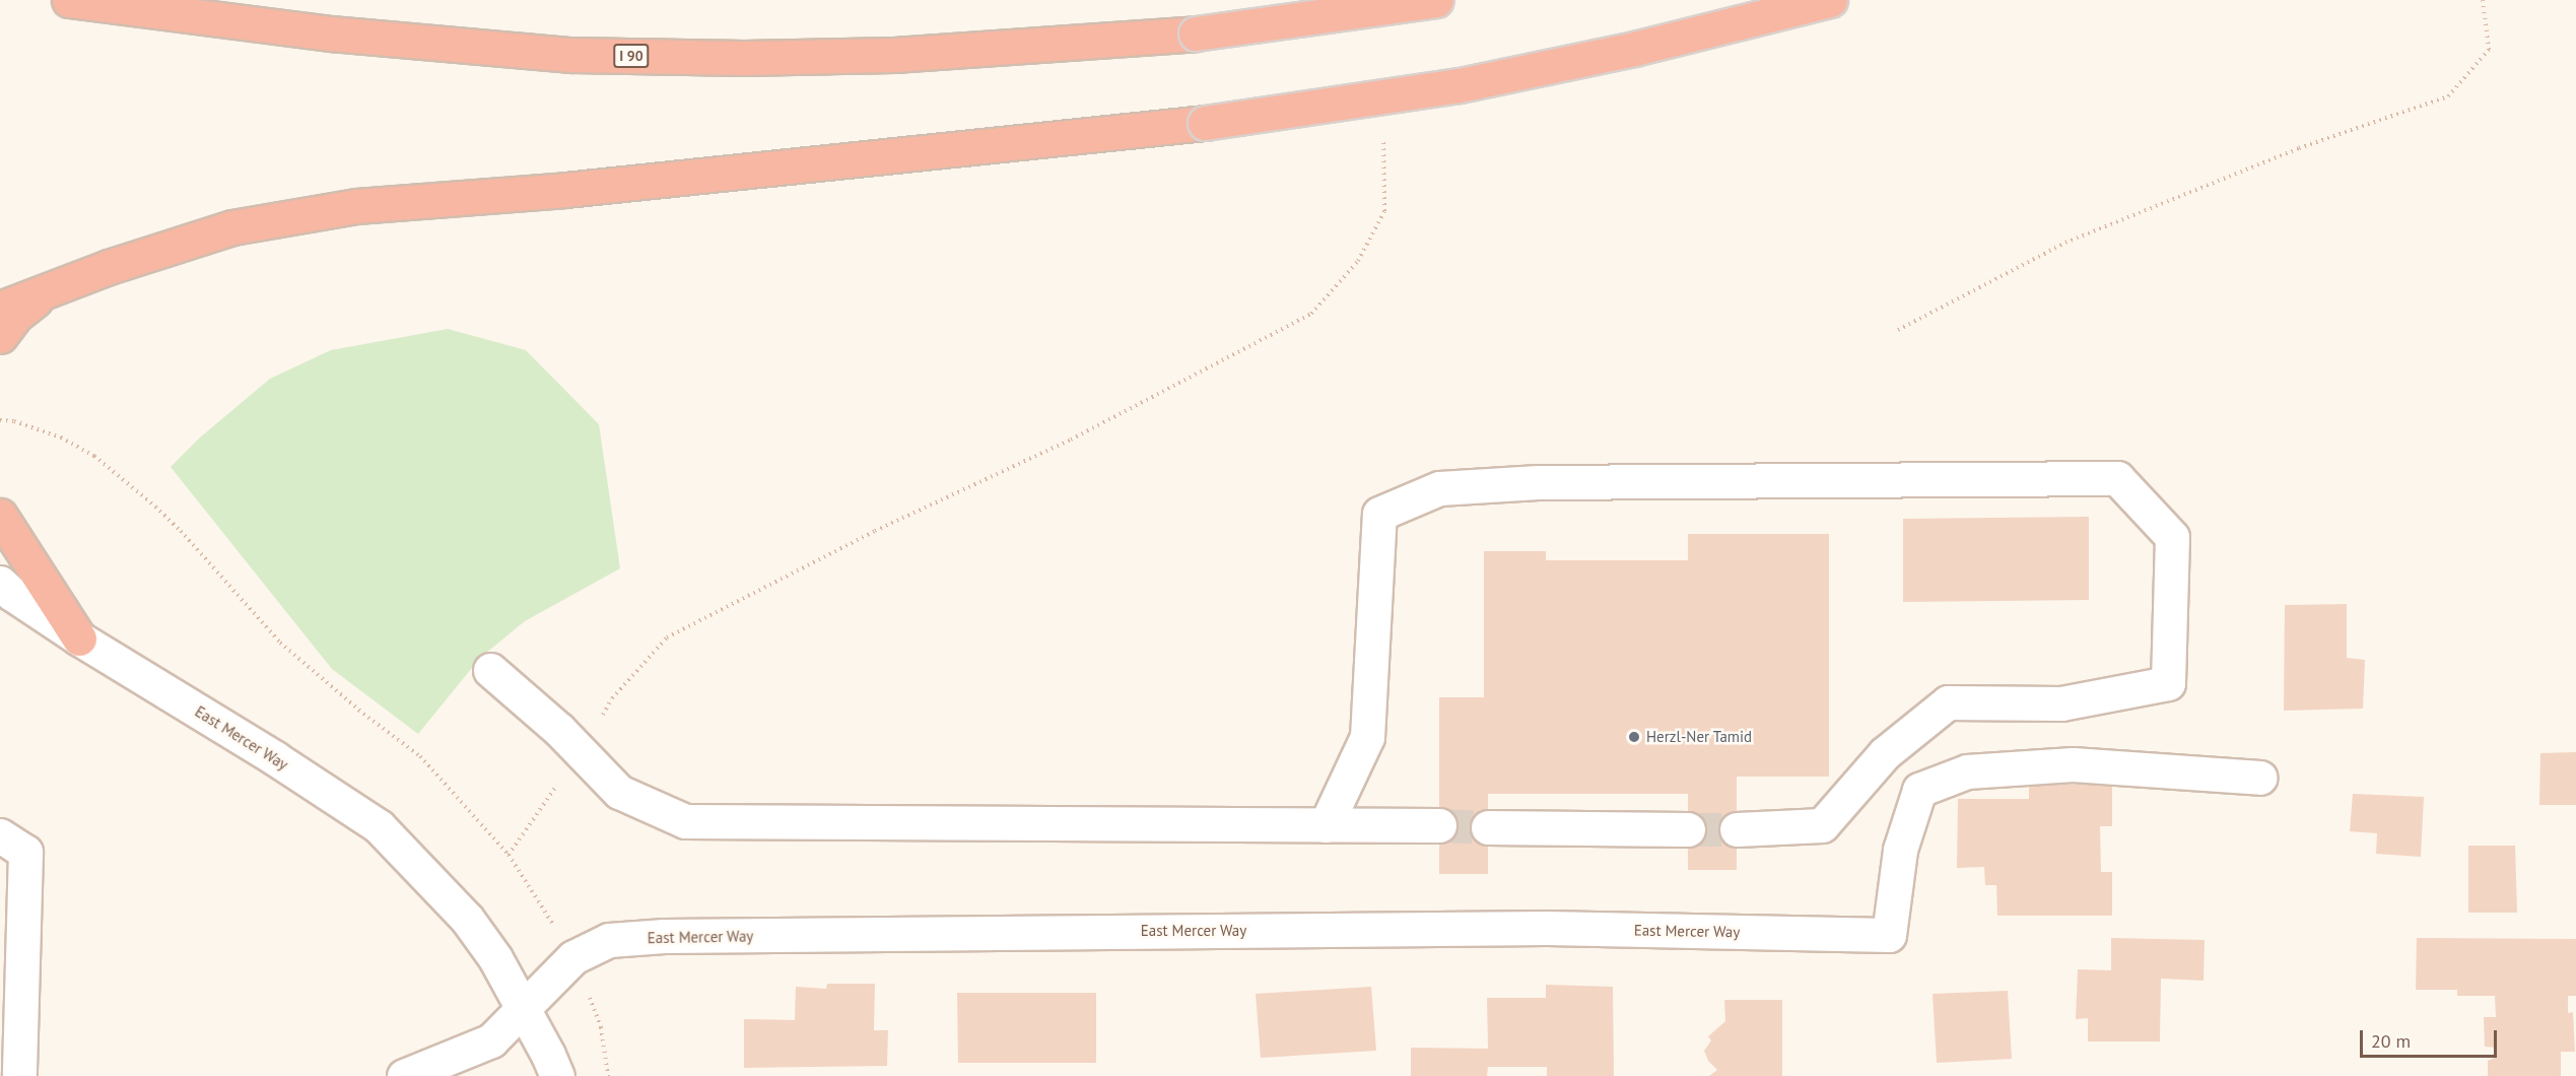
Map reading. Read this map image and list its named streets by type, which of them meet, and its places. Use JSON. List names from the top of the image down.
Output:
{
  "streets": {
    "highway": ["I 90"],
    "street": ["East Mercer Way"]
  },
  "places": ["Herzl-Ner Tamid"],
  "scale_bar": "20 m"
}
